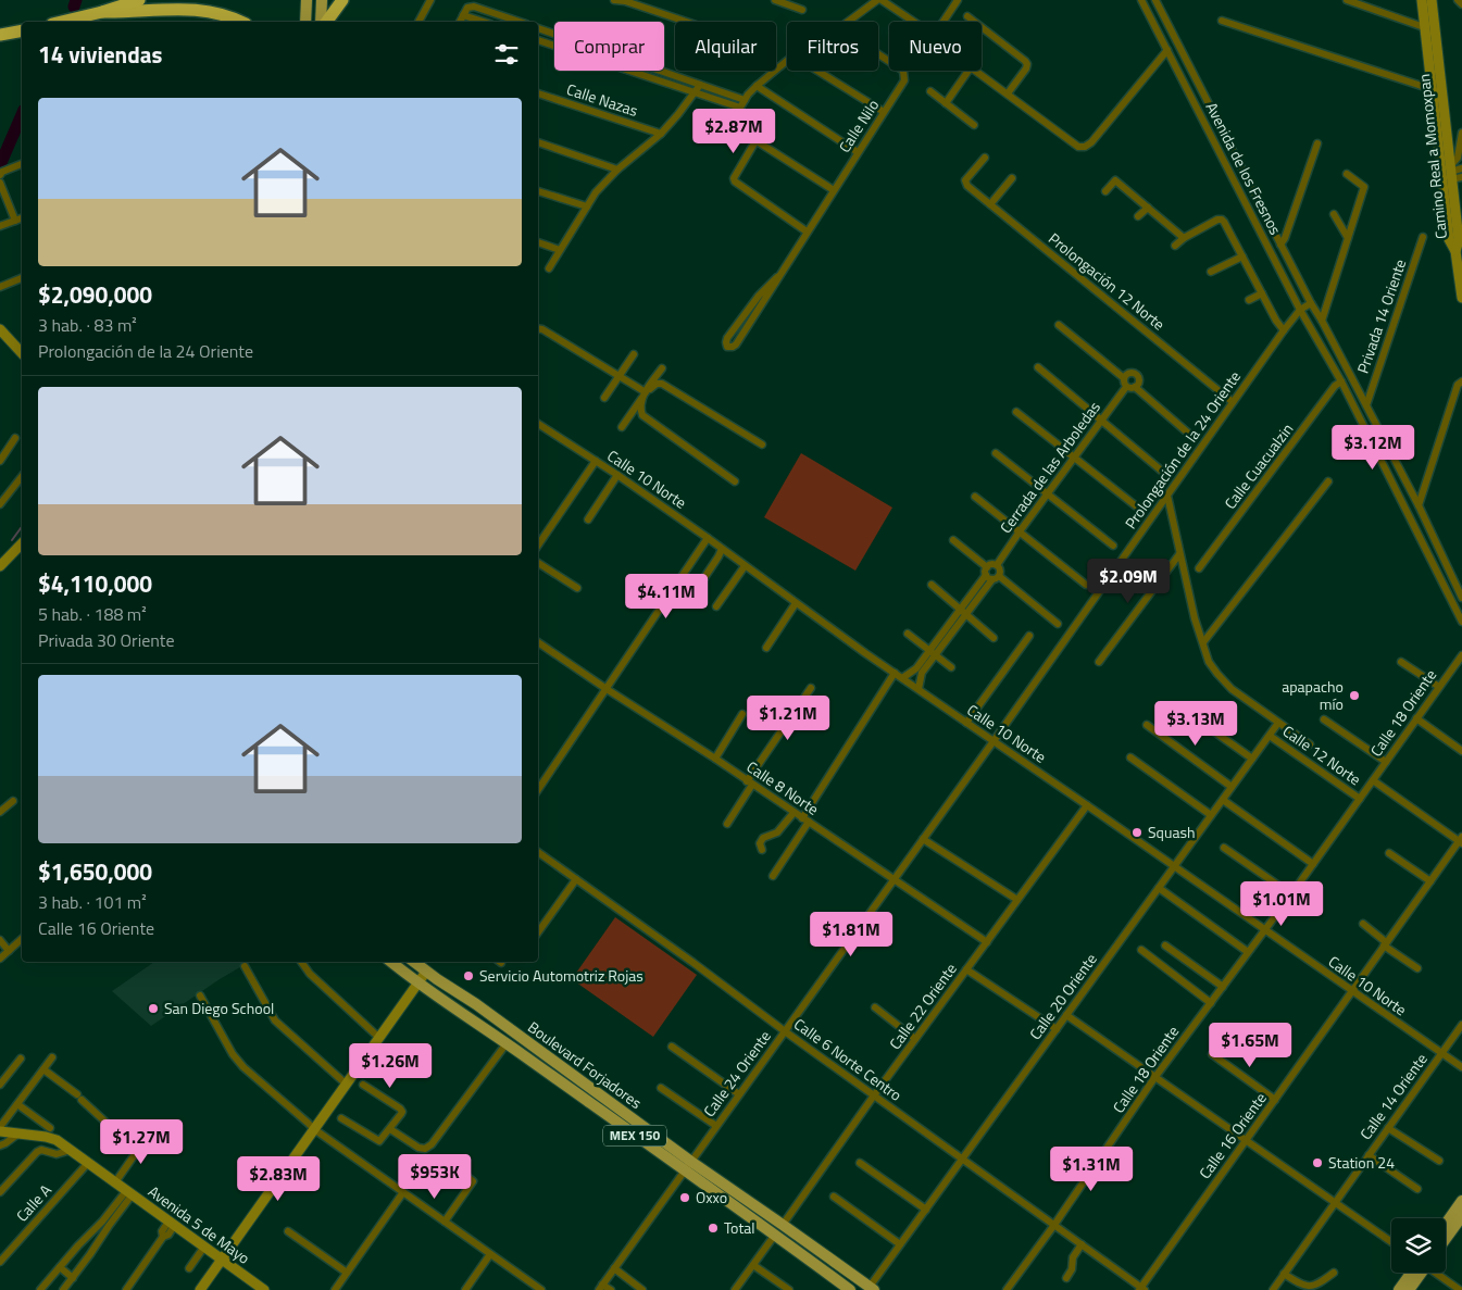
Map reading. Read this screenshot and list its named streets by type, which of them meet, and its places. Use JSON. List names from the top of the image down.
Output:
{
  "streets": {
    "main road": ["Boulevard Forjadores", "MEX 150"],
    "street": [
      "Calle Nazas",
      "Calle Nilo",
      "Camino Real a Momoxpan",
      "Avenida de los Fresnos",
      "Prolongación 12 Norte",
      "Privada 14 Oriente",
      "Prolongación de la 24 Oriente",
      "Calle Cuacualzin",
      "Cerrada de las Arboledas",
      "Calle 10 Norte",
      "Calle 18 Oriente",
      "Calle 12 Norte",
      "Calle 8 Norte",
      "Calle 20 Oriente",
      "Calle 22 Oriente",
      "Calle 6 Norte Centro",
      "Calle 24 Oriente",
      "Calle 14 Oriente",
      "Calle 16 Oriente",
      "Calle A",
      "Avenida 5 de Mayo"
    ]
  },
  "crossings": [
    ["Avenida de los Fresnos", "Prolongación de la 24 Oriente"],
    ["Avenida de los Fresnos", "Calle Cuacualzin"],
    ["Prolongación 12 Norte", "Prolongación de la 24 Oriente"],
    ["Prolongación de la 24 Oriente", "Calle 10 Norte"],
    ["Prolongación de la 24 Oriente", "Calle 12 Norte"],
    ["Prolongación de la 24 Oriente", "Calle 24 Oriente"],
    ["Calle 10 Norte", "Calle 18 Oriente"],
    ["Calle 10 Norte", "Calle 20 Oriente"],
    ["Calle 10 Norte", "Calle 22 Oriente"],
    ["Calle 10 Norte", "Calle 24 Oriente"],
    ["Calle 10 Norte", "Calle 14 Oriente"],
    ["Calle 10 Norte", "Calle 16 Oriente"],
    ["Calle 18 Oriente", "Calle 12 Norte"],
    ["Calle 18 Oriente", "Calle 6 Norte Centro"],
    ["Calle 12 Norte", "Calle 20 Oriente"],
    ["Calle 8 Norte", "Calle 22 Oriente"],
    ["Calle 8 Norte", "Calle 24 Oriente"],
    ["Calle 20 Oriente", "Calle 6 Norte Centro"],
    ["Calle 20 Oriente", "Boulevard Forjadores"],
    ["Calle 22 Oriente", "Calle 6 Norte Centro"],
    ["Calle 22 Oriente", "Boulevard Forjadores"],
    ["Calle 6 Norte Centro", "Calle 24 Oriente"],
    ["Calle 6 Norte Centro", "Calle 16 Oriente"],
    ["Boulevard Forjadores", "Calle 24 Oriente"],
    ["Calle A", "Avenida 5 de Mayo"]
  ],
  "places": [
    "apapacho mío",
    "Squash",
    "Servicio Automotriz Rojas",
    "San Diego School",
    "Station 24",
    "Oxxo",
    "Total"
  ],
  "page": {
    "chip": [
      "Comprar",
      "Alquilar",
      "Filtros",
      "Nuevo"
    ],
    "heading": "14 viviendas",
    "list": [
      {
        "name": "$2,090,000",
        "note": "3 hab. · 83 m² · Prolongación de la 24 Oriente"
      },
      {
        "name": "$4,110,000",
        "note": "5 hab. · 188 m² · Privada 30 Oriente"
      },
      {
        "name": "$1,650,000",
        "note": "3 hab. · 101 m² · Calle 16 Oriente"
      }
    ],
    "price": [
      "$2.87M",
      "$3.12M",
      "$2.09M",
      "$4.11M",
      "$1.21M",
      "$3.13M",
      "$1.01M",
      "$1.81M",
      "$1.65M",
      "$1.26M",
      "$1.27M",
      "$1.31M",
      "$953K",
      "$2.83M"
    ]
  }
}
